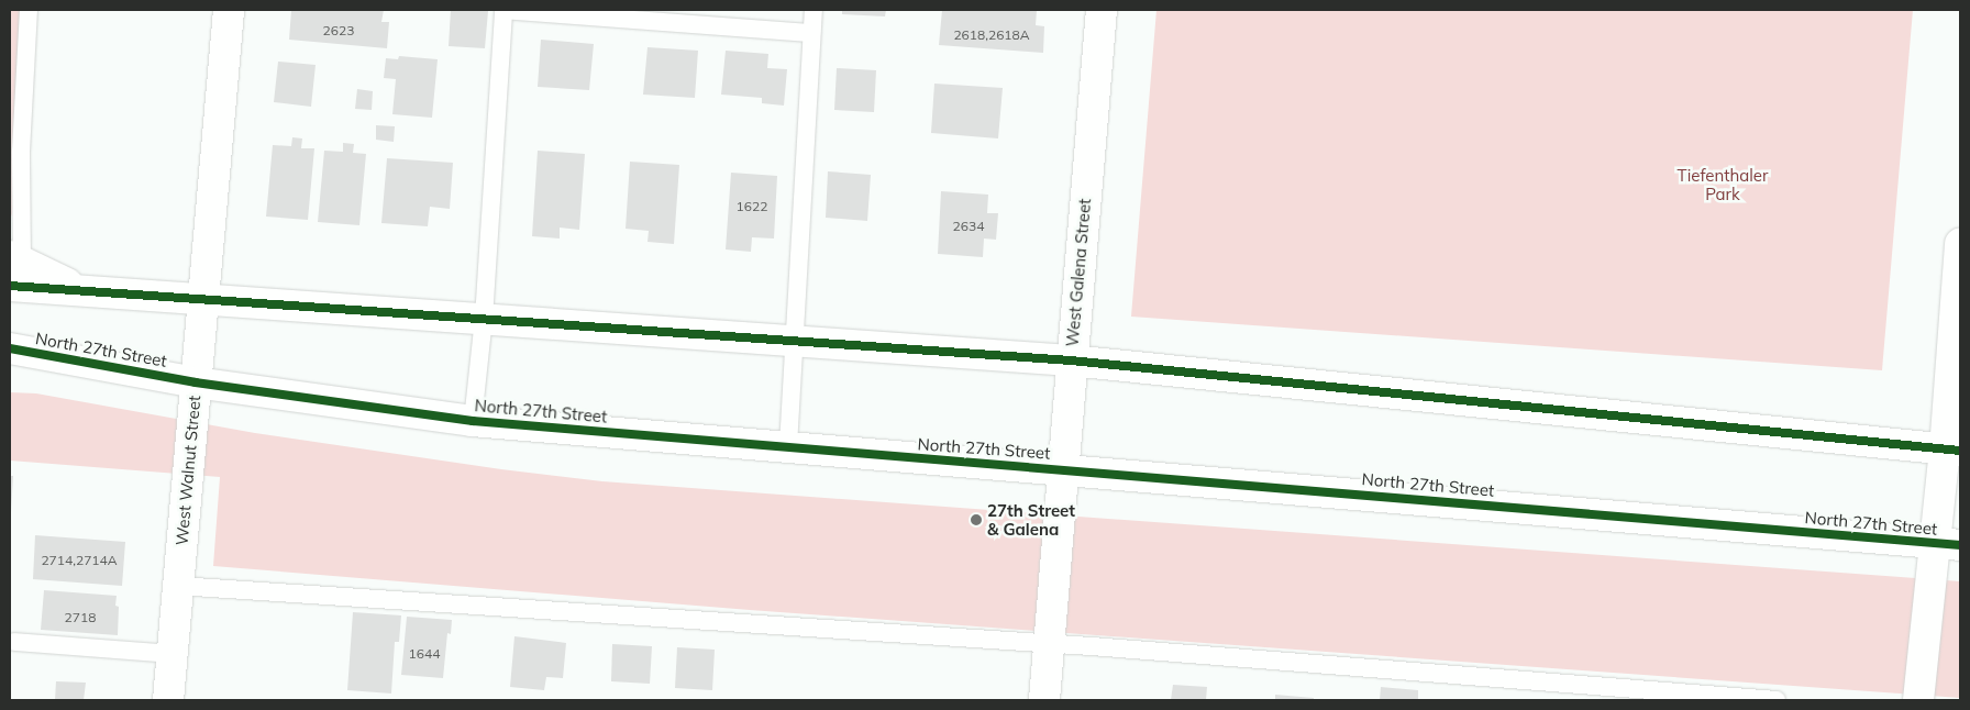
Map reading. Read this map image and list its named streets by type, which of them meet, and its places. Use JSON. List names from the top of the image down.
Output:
{
  "streets": {
    "main road": ["West Galena Street", "North 27th Street", "West Walnut Street"]
  },
  "crossings": [
    ["West Galena Street", "North 27th Street"],
    ["North 27th Street", "West Walnut Street"]
  ],
  "parks": ["Tiefenthaler Park"],
  "places": ["27th Street & Galena"],
  "house_numbers": [
    "2623",
    "2618,2618A",
    "1622",
    "2634",
    "2714,2714A",
    "2718",
    "1644"
  ]
}
